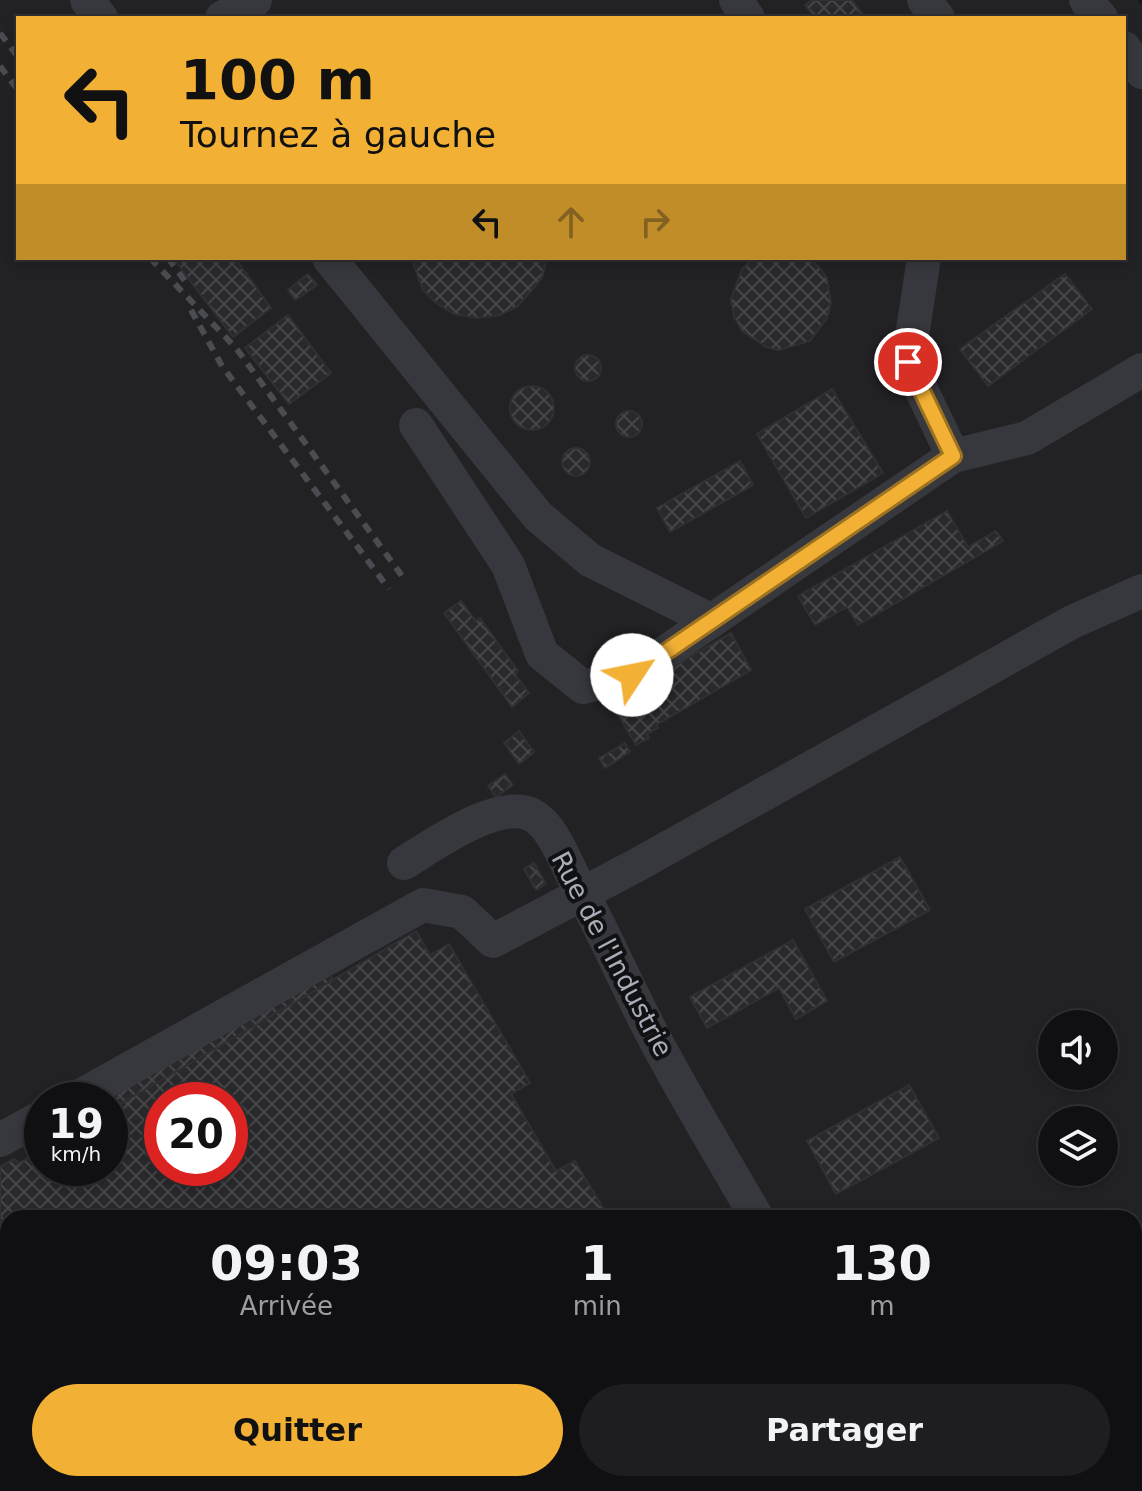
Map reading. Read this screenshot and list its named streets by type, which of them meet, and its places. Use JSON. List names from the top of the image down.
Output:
{
  "streets": {
    "street": ["Rue de l'Industrie"]
  },
  "page": {
    "turn": ["100 m", "Tournez à gauche"],
    "speed": "19 km/h",
    "limit": "20",
    "eta": [
      "09:03",
      "Arrivée",
      "1",
      "min",
      "130",
      "m"
    ],
    "buttons": ["Quitter", "Partager"]
  }
}
